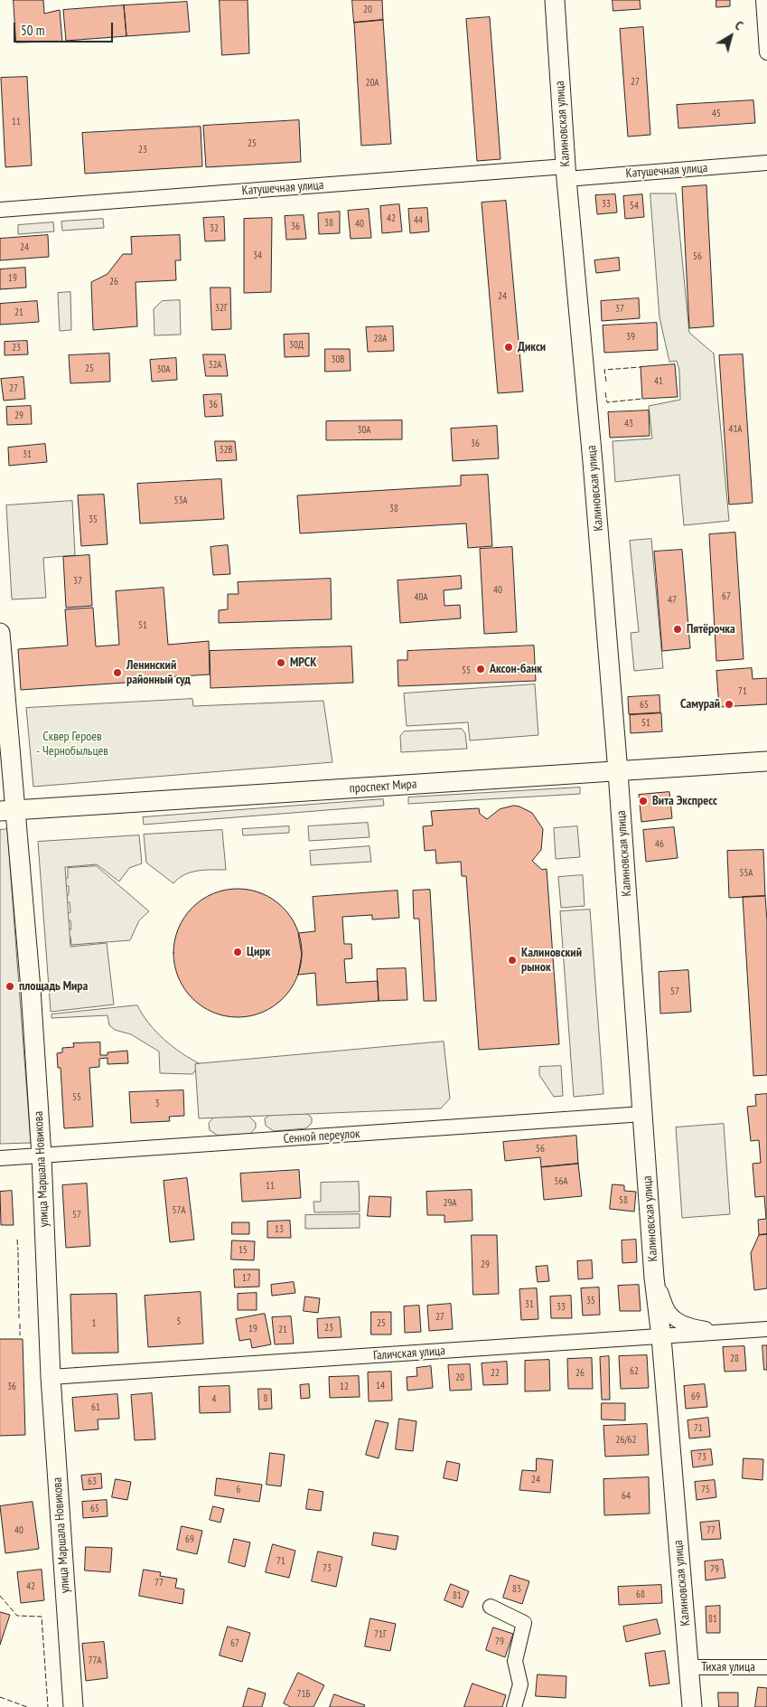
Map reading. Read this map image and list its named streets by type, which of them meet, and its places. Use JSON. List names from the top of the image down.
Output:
{
  "streets": {
    "main road": ["Калиновская улица", "проспект Мира", "улица Маршала Новикова"],
    "street": [
      "Катушечная улица",
      "Сенной переулок",
      "Галичская улица",
      "Тихая улица"
    ]
  },
  "crossings": [
    ["Калиновская улица", "Катушечная улица"],
    ["Калиновская улица", "проспект Мира"],
    ["Калиновская улица", "Сенной переулок"],
    ["Калиновская улица", "Галичская улица"],
    ["Калиновская улица", "Тихая улица"],
    ["проспект Мира", "улица Маршала Новикова"],
    ["Сенной переулок", "улица Маршала Новикова"],
    ["улица Маршала Новикова", "Галичская улица"]
  ],
  "parks": ["Сквер Героев - Чернобыльцев"],
  "places": [
    "Дикси",
    "Пятёрочка",
    "МРСК",
    "Аксон-банк",
    "Ленинский районный суд",
    "Самурай",
    "Вита Экспресс",
    "Цирк",
    "Калиновский рынок",
    "площадь Мира"
  ],
  "house_numbers": [
    "20",
    "27",
    "20А",
    "45",
    "11",
    "25",
    "23",
    "33",
    "54",
    "42",
    "44",
    "38",
    "40",
    "36",
    "32",
    "24",
    "34",
    "56",
    "19",
    "26",
    "24",
    "32Г",
    "37",
    "21",
    "39",
    "28А",
    "30Д",
    "23",
    "30В",
    "32А",
    "25",
    "30А",
    "41",
    "27",
    "36",
    "29",
    "43",
    "41А",
    "30А",
    "36",
    "32В",
    "31",
    "53А",
    "38",
    "35",
    "37",
    "40",
    "67",
    "40А",
    "47",
    "51",
    "55",
    "71",
    "65",
    "51",
    "46",
    "55А",
    "57",
    "55",
    "3",
    "56",
    "56А",
    "11",
    "58",
    "29А",
    "57А",
    "57",
    "13",
    "15",
    "29",
    "17",
    "35",
    "31",
    "33",
    "27",
    "5",
    "1",
    "25",
    "23",
    "19",
    "21",
    "28",
    "62",
    "22",
    "26",
    "20",
    "14",
    "36",
    "12",
    "69",
    "8",
    "4",
    "61",
    "71",
    "26/62",
    "73",
    "24",
    "63",
    "6",
    "75",
    "64",
    "65",
    "40",
    "77",
    "69",
    "71",
    "73",
    "79",
    "77",
    "42",
    "83",
    "68",
    "81",
    "81",
    "71Г",
    "79",
    "67",
    "77А",
    "71Б"
  ],
  "scale_bar": "50 m",
  "north": "top right"
}
